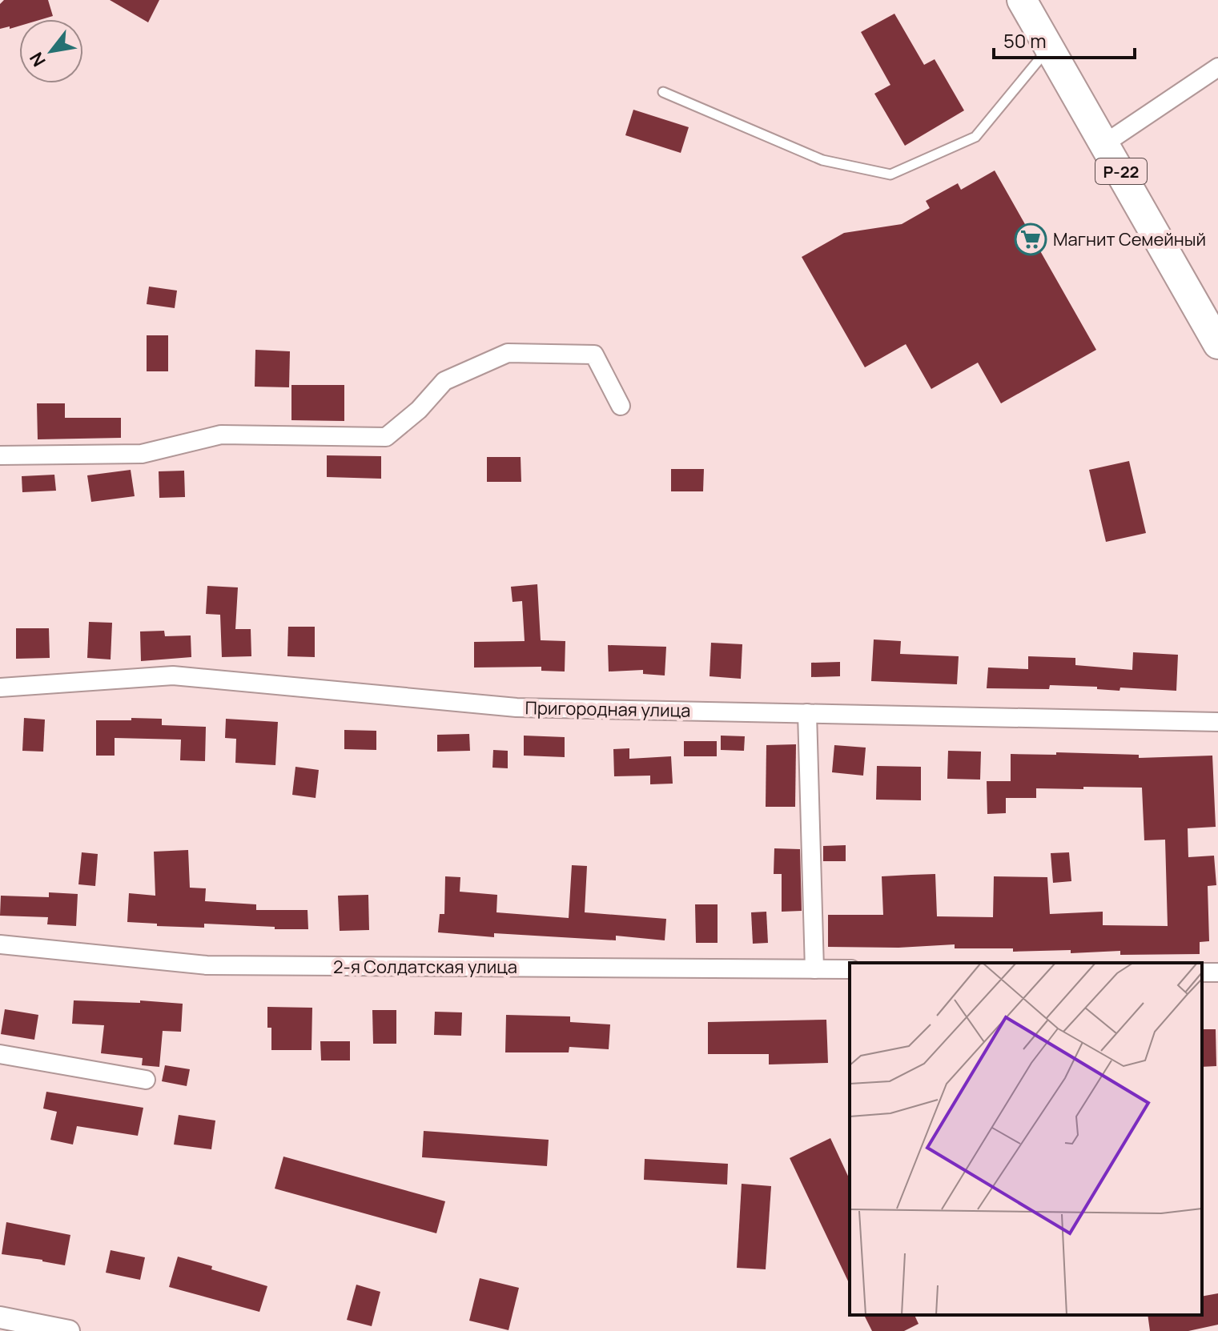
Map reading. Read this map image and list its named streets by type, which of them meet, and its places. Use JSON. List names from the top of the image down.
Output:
{
  "streets": {
    "highway": ["Р-22"],
    "street": ["Пригородная улица", "2-я Солдатская улица"]
  },
  "places": {
    "supermarket": ["Магнит Семейный"]
  },
  "scale_bar": "50 m",
  "north": "bottom left"
}
